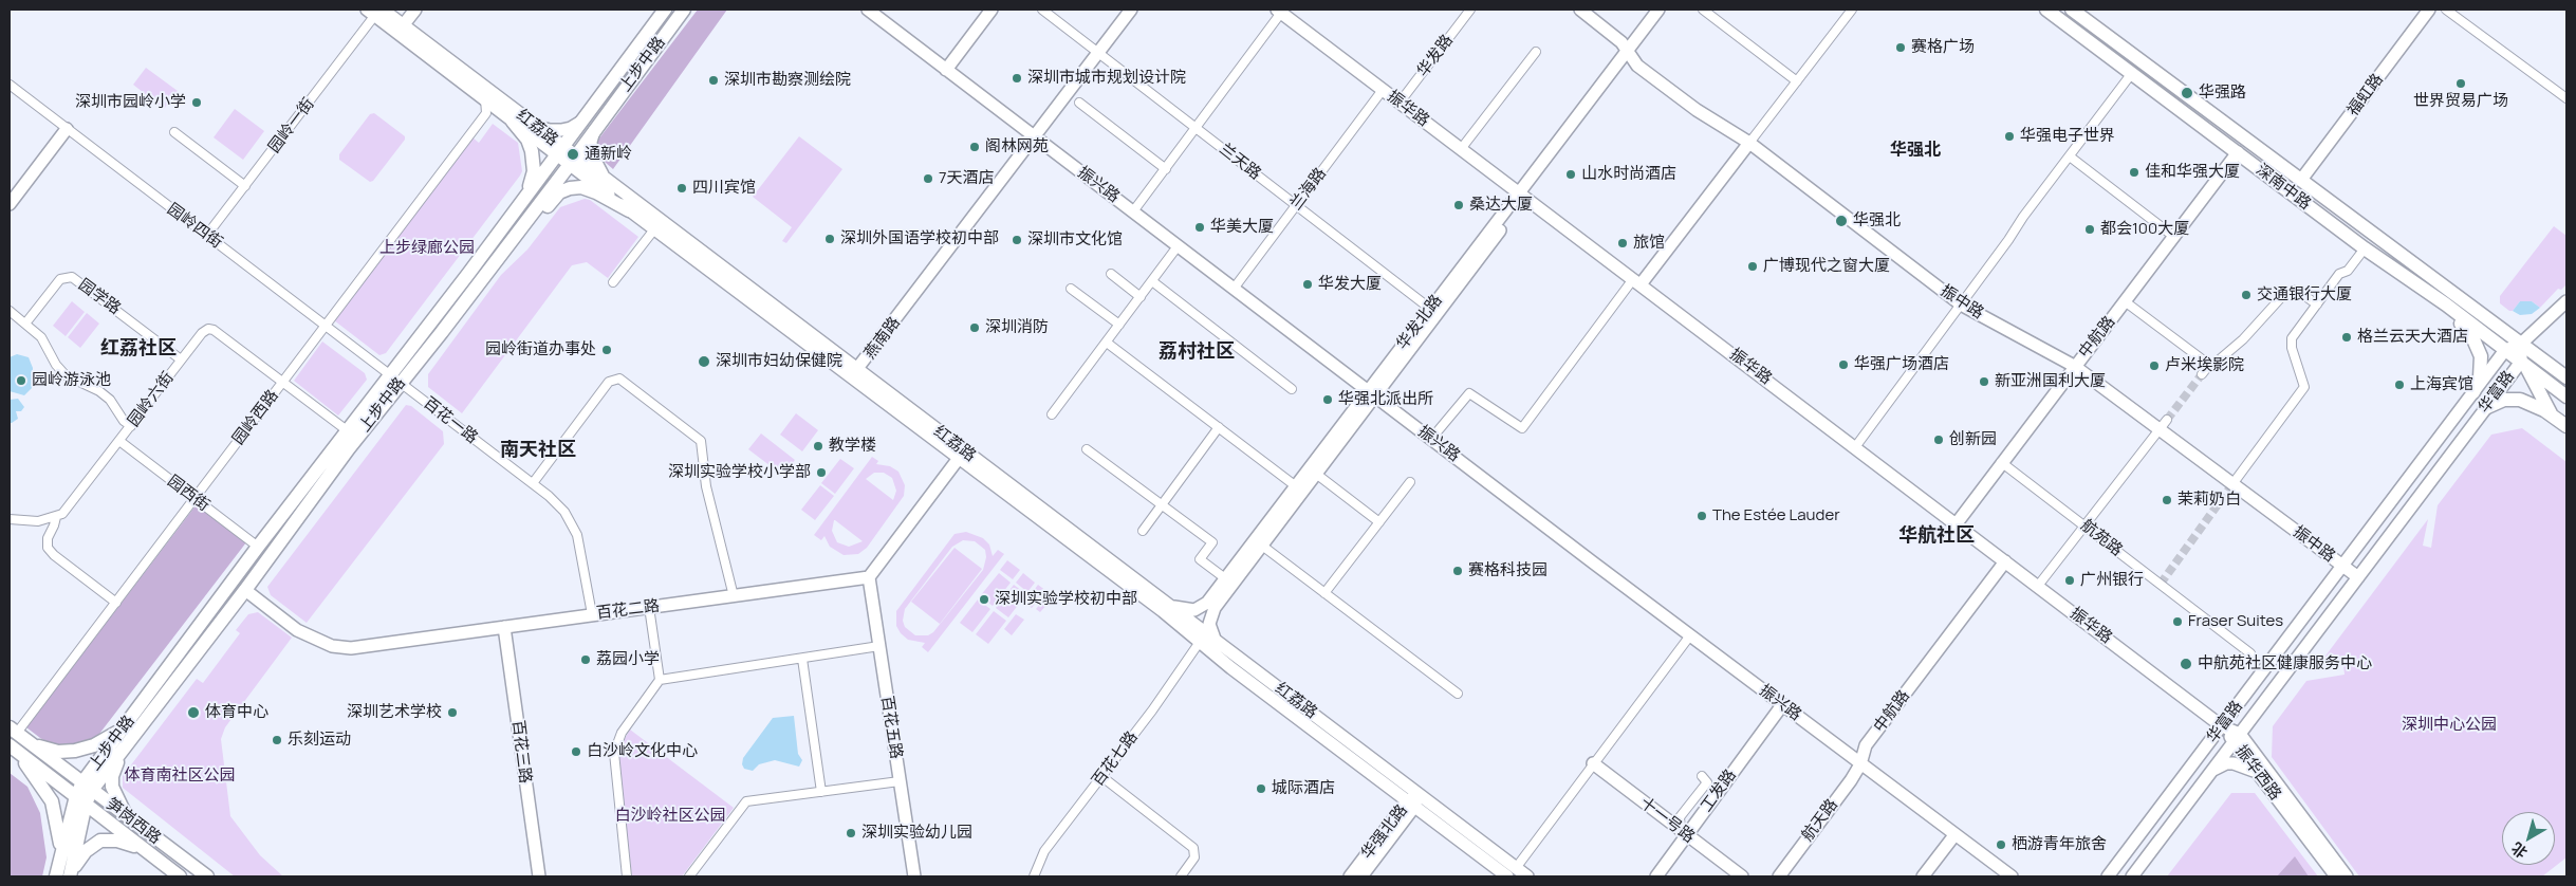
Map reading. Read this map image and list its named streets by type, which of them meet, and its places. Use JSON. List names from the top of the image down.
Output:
{
  "streets": {
    "main road": [
      "上步中路",
      "福虹路",
      "振华路",
      "红荔路",
      "振兴路",
      "深南中路",
      "振中路",
      "华发北路",
      "中航路",
      "燕南路",
      "华富路",
      "百花二路",
      "百花五路",
      "百花三路",
      "振华西路",
      "工发路",
      "十一号路",
      "航天路",
      "笋岗西路",
      "华强北路"
    ],
    "street": [
      "华发路",
      "园岭一街",
      "兰天路",
      "兰海路",
      "园岭四街",
      "园学路",
      "园岭六街",
      "园岭西路",
      "百花一路",
      "园西街",
      "航苑路",
      "百花七路"
    ]
  },
  "crossings": [
    ["华发路", "振华路"],
    ["上步中路", "红荔路"],
    ["上步中路", "园岭四街"],
    ["上步中路", "园岭六街"],
    ["上步中路", "百花一路"],
    ["上步中路", "园西街"],
    ["上步中路", "百花二路"],
    ["上步中路", "笋岗西路"],
    ["福虹路", "深南中路"],
    ["振华路", "兰海路"],
    ["振华路", "华发北路"],
    ["振华路", "中航路"],
    ["振华路", "华富路"],
    ["振华路", "振华西路"],
    ["园岭一街", "红荔路"],
    ["园岭一街", "园岭四街"],
    ["红荔路", "华发北路"],
    ["红荔路", "燕南路"],
    ["红荔路", "园岭西路"],
    ["红荔路", "百花七路"],
    ["红荔路", "华强北路"],
    ["兰天路", "兰海路"],
    ["兰天路", "华发北路"],
    ["兰天路", "燕南路"],
    ["振兴路", "兰海路"],
    ["振兴路", "华发北路"],
    ["振兴路", "中航路"],
    ["振兴路", "燕南路"],
    ["振兴路", "工发路"],
    ["振兴路", "航天路"],
    ["深南中路", "中航路"],
    ["深南中路", "华富路"],
    ["园岭四街", "园岭西路"],
    ["园岭四街", "百花一路"],
    ["园学路", "园岭六街"],
    ["振中路", "华发北路"],
    ["振中路", "中航路"],
    ["振中路", "华富路"],
    ["中航路", "航苑路"],
    ["中航路", "航天路"],
    ["华富路", "振华西路"],
    ["园岭六街", "园岭西路"],
    ["园岭六街", "园西街"],
    ["园岭西路", "园西街"],
    ["园岭西路", "笋岗西路"],
    ["百花一路", "百花二路"],
    ["百花二路", "百花五路"],
    ["百花二路", "百花三路"],
    ["工发路", "十一号路"]
  ],
  "districts": [
    "华强北",
    "红荔社区",
    "荔村社区",
    "南天社区",
    "华航社区"
  ],
  "parks": [
    "上步绿廊公园",
    "深圳中心公园",
    "体育南社区公园",
    "白沙岭社区公园"
  ],
  "places": [
    "赛格广场",
    "深圳市城市规划设计院",
    "深圳市勘察测绘院",
    "世界贸易广场",
    "华强路",
    "深圳市园岭小学",
    "华强电子世界",
    "阁林网苑",
    "通新岭",
    "佳和华强大厦",
    "山水时尚酒店",
    "7天酒店",
    "四川宾馆",
    "桑达大厦",
    "华强北",
    "华美大厦",
    "都会100大厦",
    "深圳外国语学校初中部",
    "深圳市文化馆",
    "旅馆",
    "广博现代之窗大厦",
    "华发大厦",
    "交通银行大厦",
    "深圳消防",
    "格兰云天大酒店",
    "园岭街道办事处",
    "深圳市妇幼保健院",
    "华强广场酒店",
    "卢米埃影院",
    "园岭游泳池",
    "新亚洲国利大厦",
    "上海宾馆",
    "华强北派出所",
    "创新园",
    "教学楼",
    "深圳实验学校小学部",
    "茉莉奶白",
    "The Estée Lauder",
    "赛格科技园",
    "广州银行",
    "深圳实验学校初中部",
    "Fraser Suites",
    "荔园小学",
    "中航苑社区健康服务中心",
    "体育中心",
    "深圳艺术学校",
    "乐刻运动",
    "白沙岭文化中心",
    "城际酒店",
    "深圳实验幼儿园",
    "栖游青年旅舍"
  ],
  "north": "bottom left"
}
